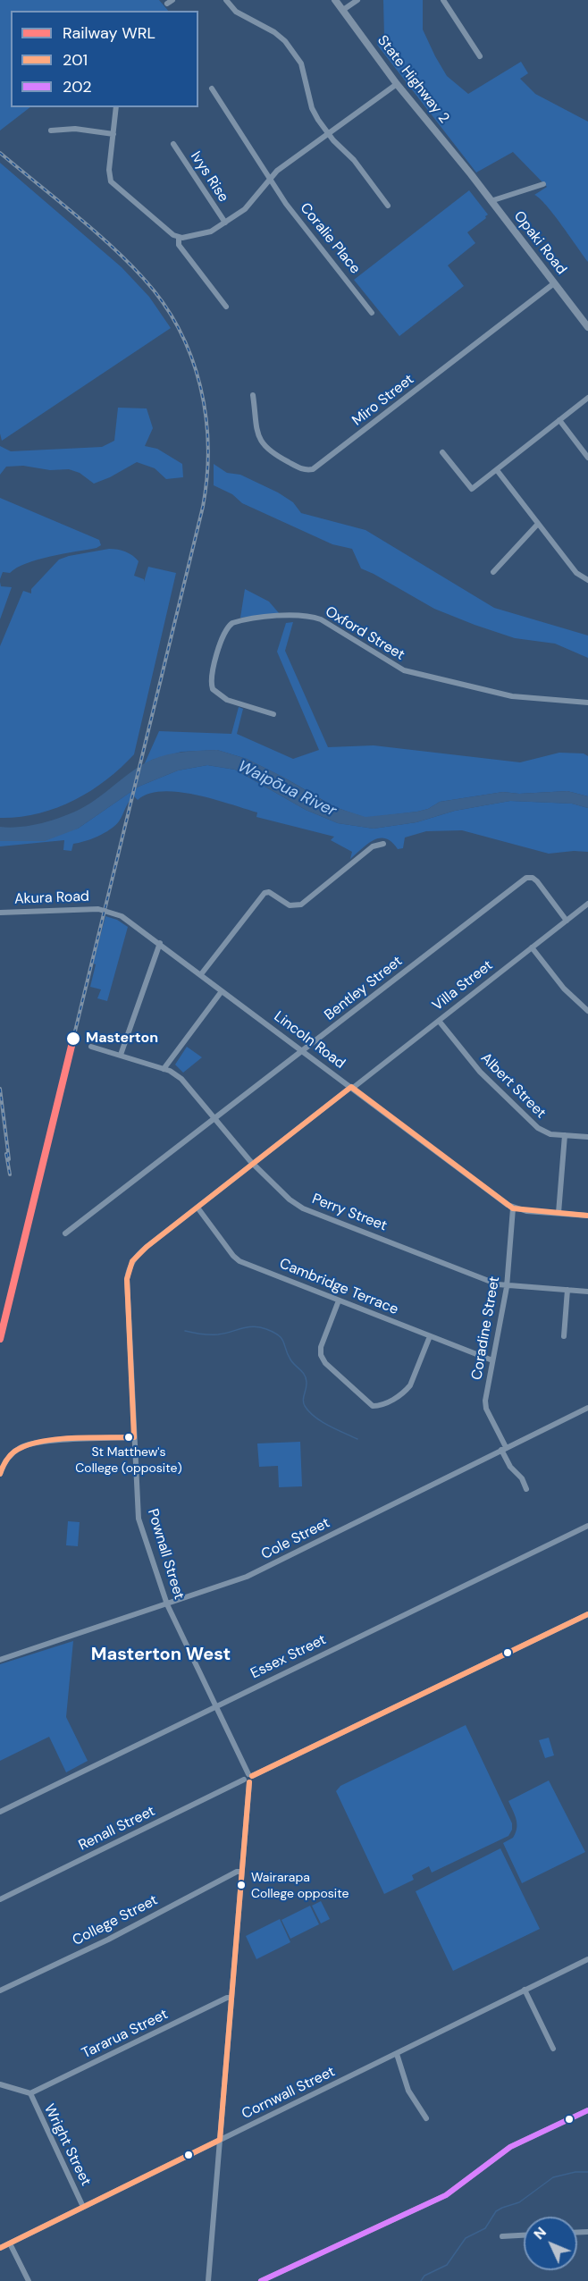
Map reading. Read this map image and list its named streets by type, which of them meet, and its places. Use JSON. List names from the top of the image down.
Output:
{
  "streets": {
    "highway": ["State Highway 2", "Opaki Road"],
    "street": [
      "Ivys Rise",
      "Coralie Place",
      "Miro Street",
      "Oxford Street",
      "Akura Road",
      "Villa Street",
      "Bentley Street",
      "Lincoln Road",
      "Albert Street",
      "Perry Street",
      "Cambridge Terrace",
      "Coradine Street",
      "Cole Street",
      "Pownall Street",
      "Essex Street",
      "Renall Street",
      "College Street",
      "Tararua Street",
      "Cornwall Street",
      "Wright Street"
    ]
  },
  "crossings": [
    ["State Highway 2", "Opaki Road"],
    ["Opaki Road", "Miro Street"],
    ["Akura Road", "Lincoln Road"],
    ["Villa Street", "Bentley Street"],
    ["Villa Street", "Lincoln Road"],
    ["Villa Street", "Albert Street"],
    ["Villa Street", "Perry Street"],
    ["Villa Street", "Cambridge Terrace"],
    ["Villa Street", "Pownall Street"],
    ["Bentley Street", "Lincoln Road"],
    ["Bentley Street", "Perry Street"],
    ["Lincoln Road", "Coradine Street"],
    ["Perry Street", "Coradine Street"],
    ["Cambridge Terrace", "Coradine Street"],
    ["Coradine Street", "Cole Street"],
    ["Cole Street", "Pownall Street"],
    ["Pownall Street", "Essex Street"],
    ["Tararua Street", "Wright Street"],
    ["Cornwall Street", "Wright Street"]
  ],
  "districts": ["Masterton West"],
  "water": ["Waipōua River"],
  "places": ["Masterton", "St Matthew's College (opposite)", "Wairarapa College opposite"],
  "lines": ["rail line WRL", "transit line 201", "transit line 202"],
  "legend": ["Railway WRL", "201", "202"],
  "north": "top left"
}
